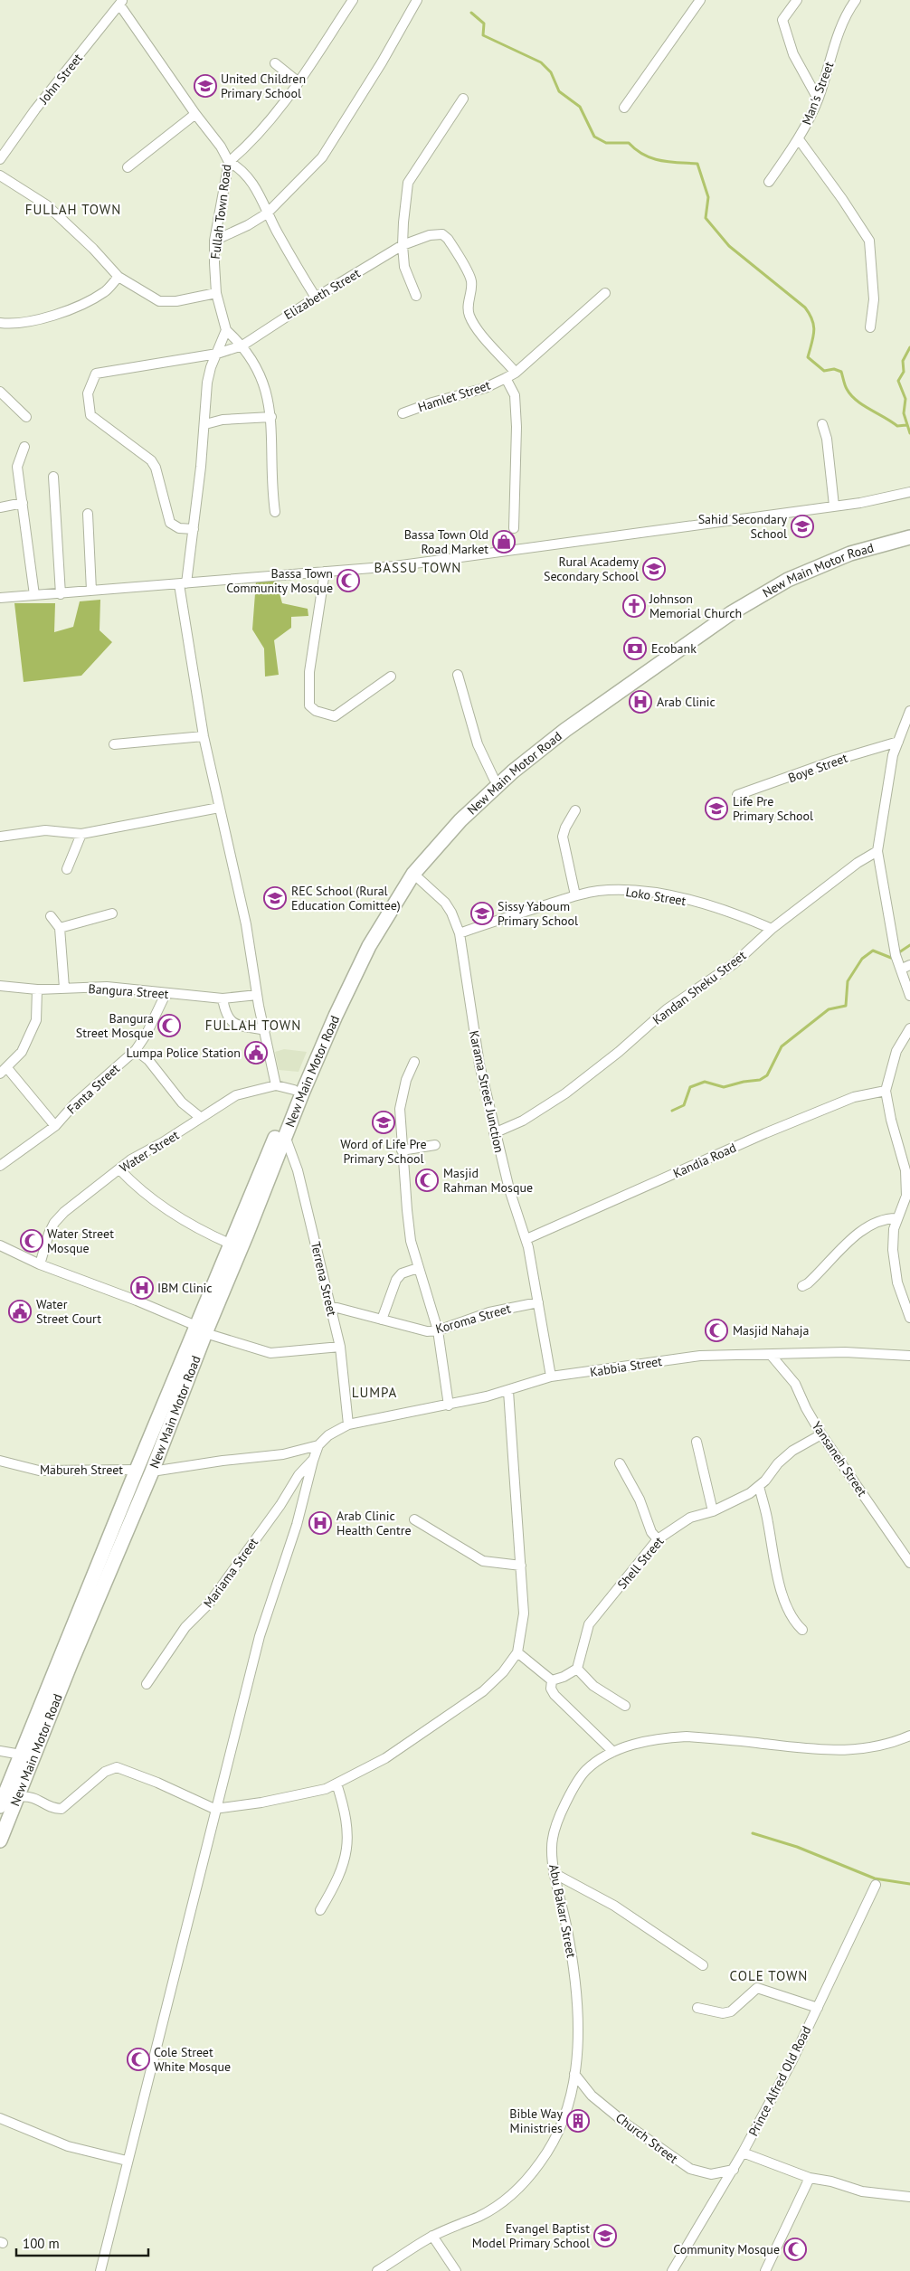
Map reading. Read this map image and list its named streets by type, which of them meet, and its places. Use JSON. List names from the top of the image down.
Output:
{
  "streets": {
    "highway": ["New Main Motor Road"],
    "street": [
      "John Street",
      "Man's Street",
      "Fullah Town Road",
      "Elizabeth Street",
      "Hamlet Street",
      "Boye Street",
      "Loko Street",
      "Kandan Sheku Street",
      "Bangura Street",
      "Fanta Street",
      "Karama Street Junction",
      "Water Street",
      "Kandia Road",
      "Terrena Street",
      "Koroma Street",
      "Kabbia Street",
      "Yansaneh Street",
      "Mabureh Street",
      "Shell Street",
      "Mariama Street",
      "Abu Bakarr Street",
      "Prince Alfred Old Road",
      "Church Street"
    ]
  },
  "crossings": [
    ["John Street", "Fullah Town Road"],
    ["Elizabeth Street", "Hamlet Street"],
    ["New Main Motor Road", "Karama Street Junction"],
    ["New Main Motor Road", "Water Street"],
    ["New Main Motor Road", "Terrena Street"],
    ["New Main Motor Road", "Mabureh Street"],
    ["Loko Street", "Kandan Sheku Street"],
    ["Loko Street", "Karama Street Junction"],
    ["Kandan Sheku Street", "Karama Street Junction"],
    ["Bangura Street", "Fanta Street"],
    ["Karama Street Junction", "Kandia Road"],
    ["Karama Street Junction", "Koroma Street"],
    ["Karama Street Junction", "Kabbia Street"],
    ["Terrena Street", "Koroma Street"],
    ["Terrena Street", "Kabbia Street"],
    ["Kabbia Street", "Yansaneh Street"],
    ["Yansaneh Street", "Shell Street"],
    ["Abu Bakarr Street", "Church Street"],
    ["Prince Alfred Old Road", "Church Street"]
  ],
  "districts": [
    "FULLAH TOWN",
    "BASSU TOWN",
    "FULLAH TOWN",
    "LUMPA",
    "COLE TOWN"
  ],
  "places": {
    "school or university": [
      "United Children Primary School",
      "Sahid Secondary School",
      "Rural Academy Secondary School",
      "Life Pre Primary School",
      "REC School (Rural Education Comittee)",
      "Sissy Yaboum Primary School",
      "Word of Life Pre Primary School",
      "Evangel Baptist Model Primary School"
    ],
    "shop": ["Bassa Town Old Road Market"],
    "mosque": [
      "Bassa Town Community Mosque",
      "Bangura Street Mosque",
      "Masjid Rahman Mosque",
      "Water Street Mosque",
      "Masjid Nahaja",
      "Cole Street White Mosque",
      "Community Mosque"
    ],
    "church": ["Johnson Memorial Church"],
    "bank": ["Ecobank"],
    "hospital": ["Arab Clinic", "IBM Clinic", "Arab Clinic Health Centre"],
    "public building": ["Lumpa Police Station", "Water Street Court"],
    "building": ["Bible Way Ministries"]
  },
  "scale_bar": "100 m"
}
